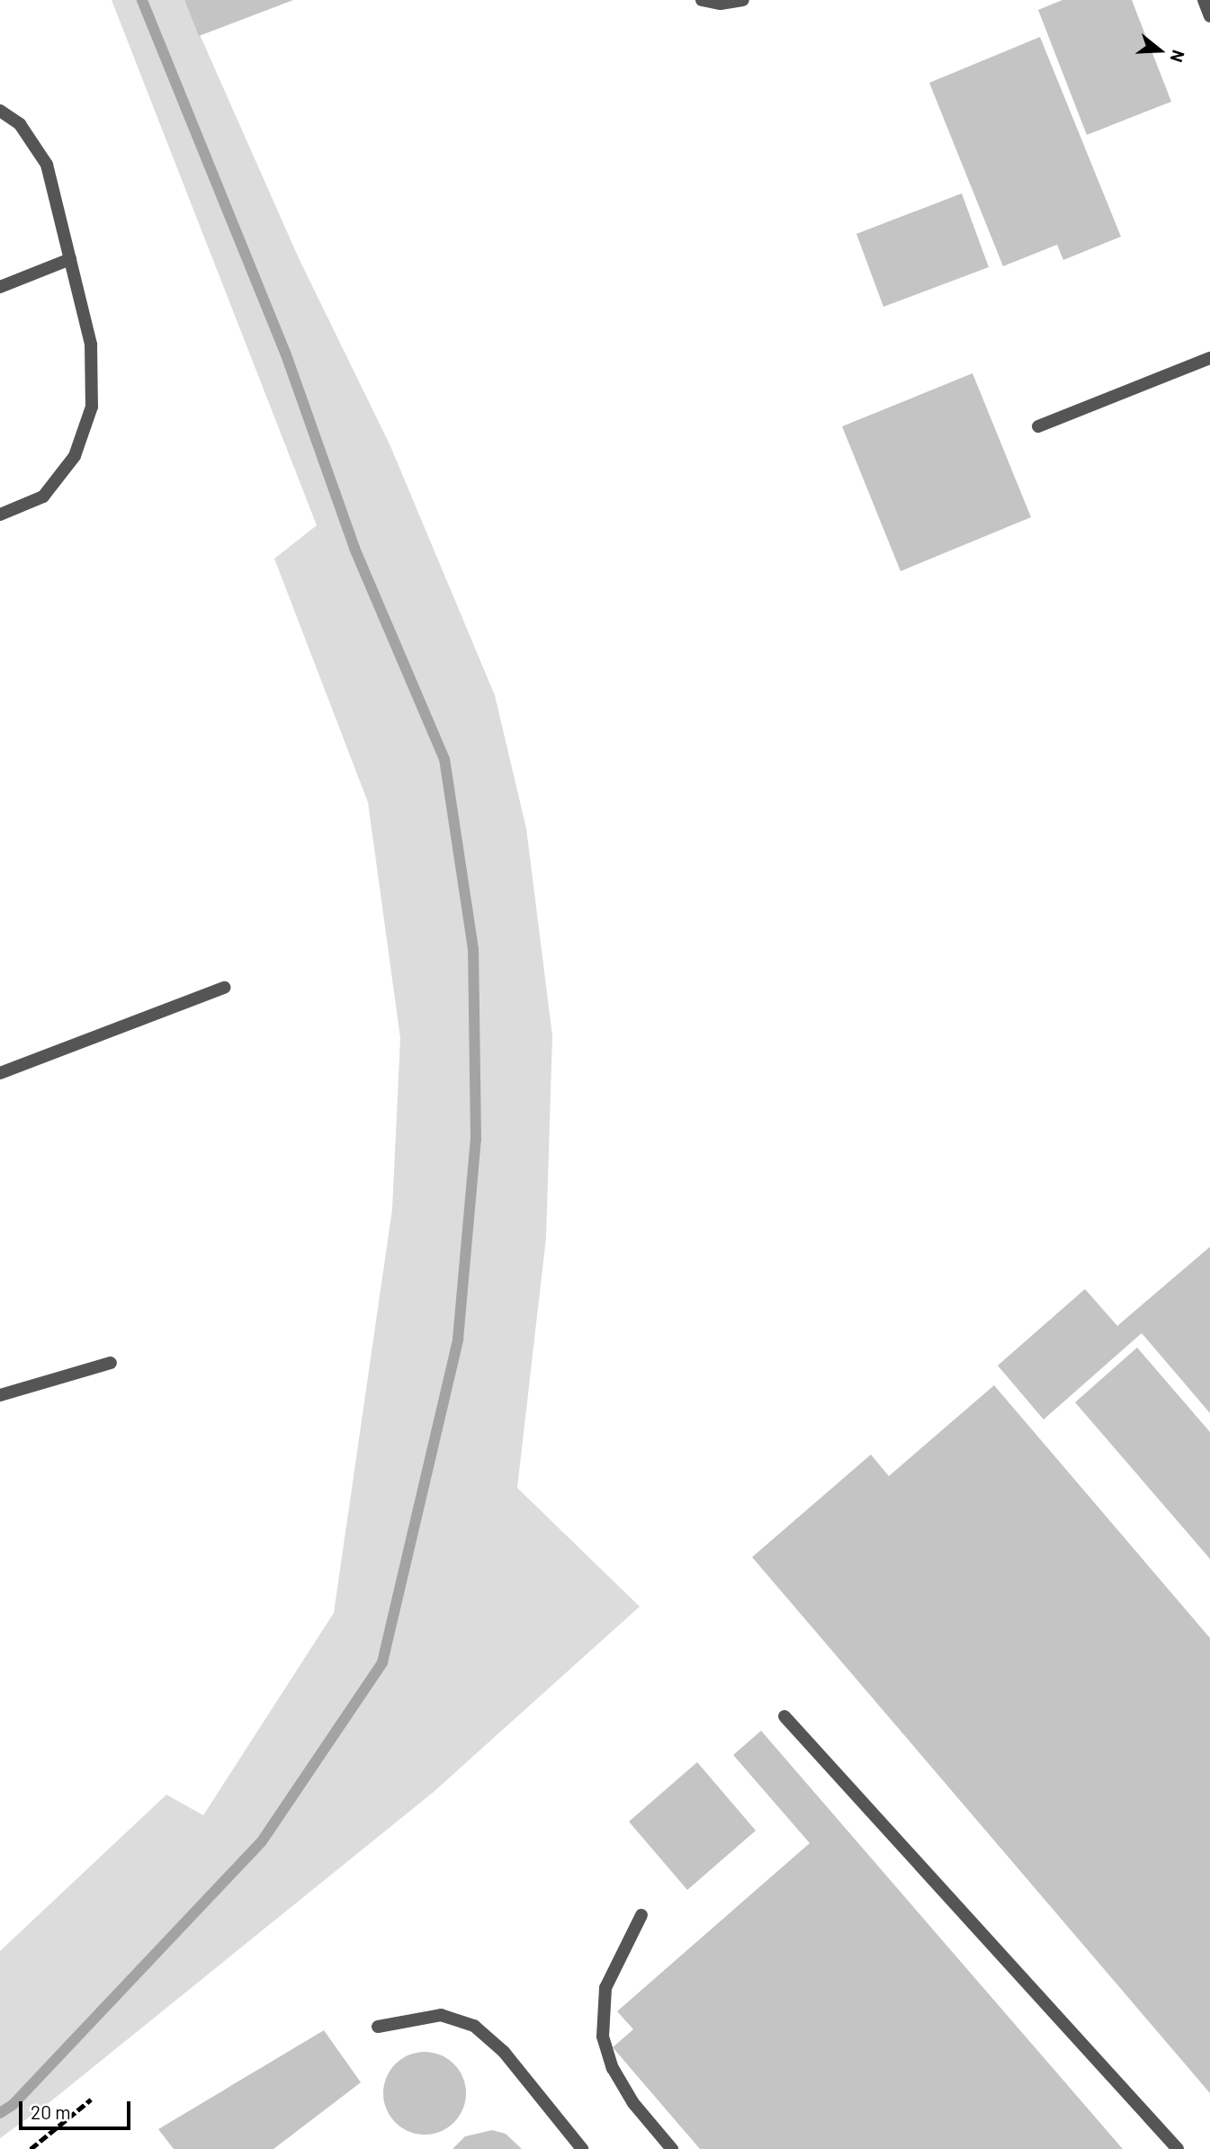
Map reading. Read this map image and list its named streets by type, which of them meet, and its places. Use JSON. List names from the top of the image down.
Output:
{
  "scale_bar": "20 m",
  "north": "right"
}
